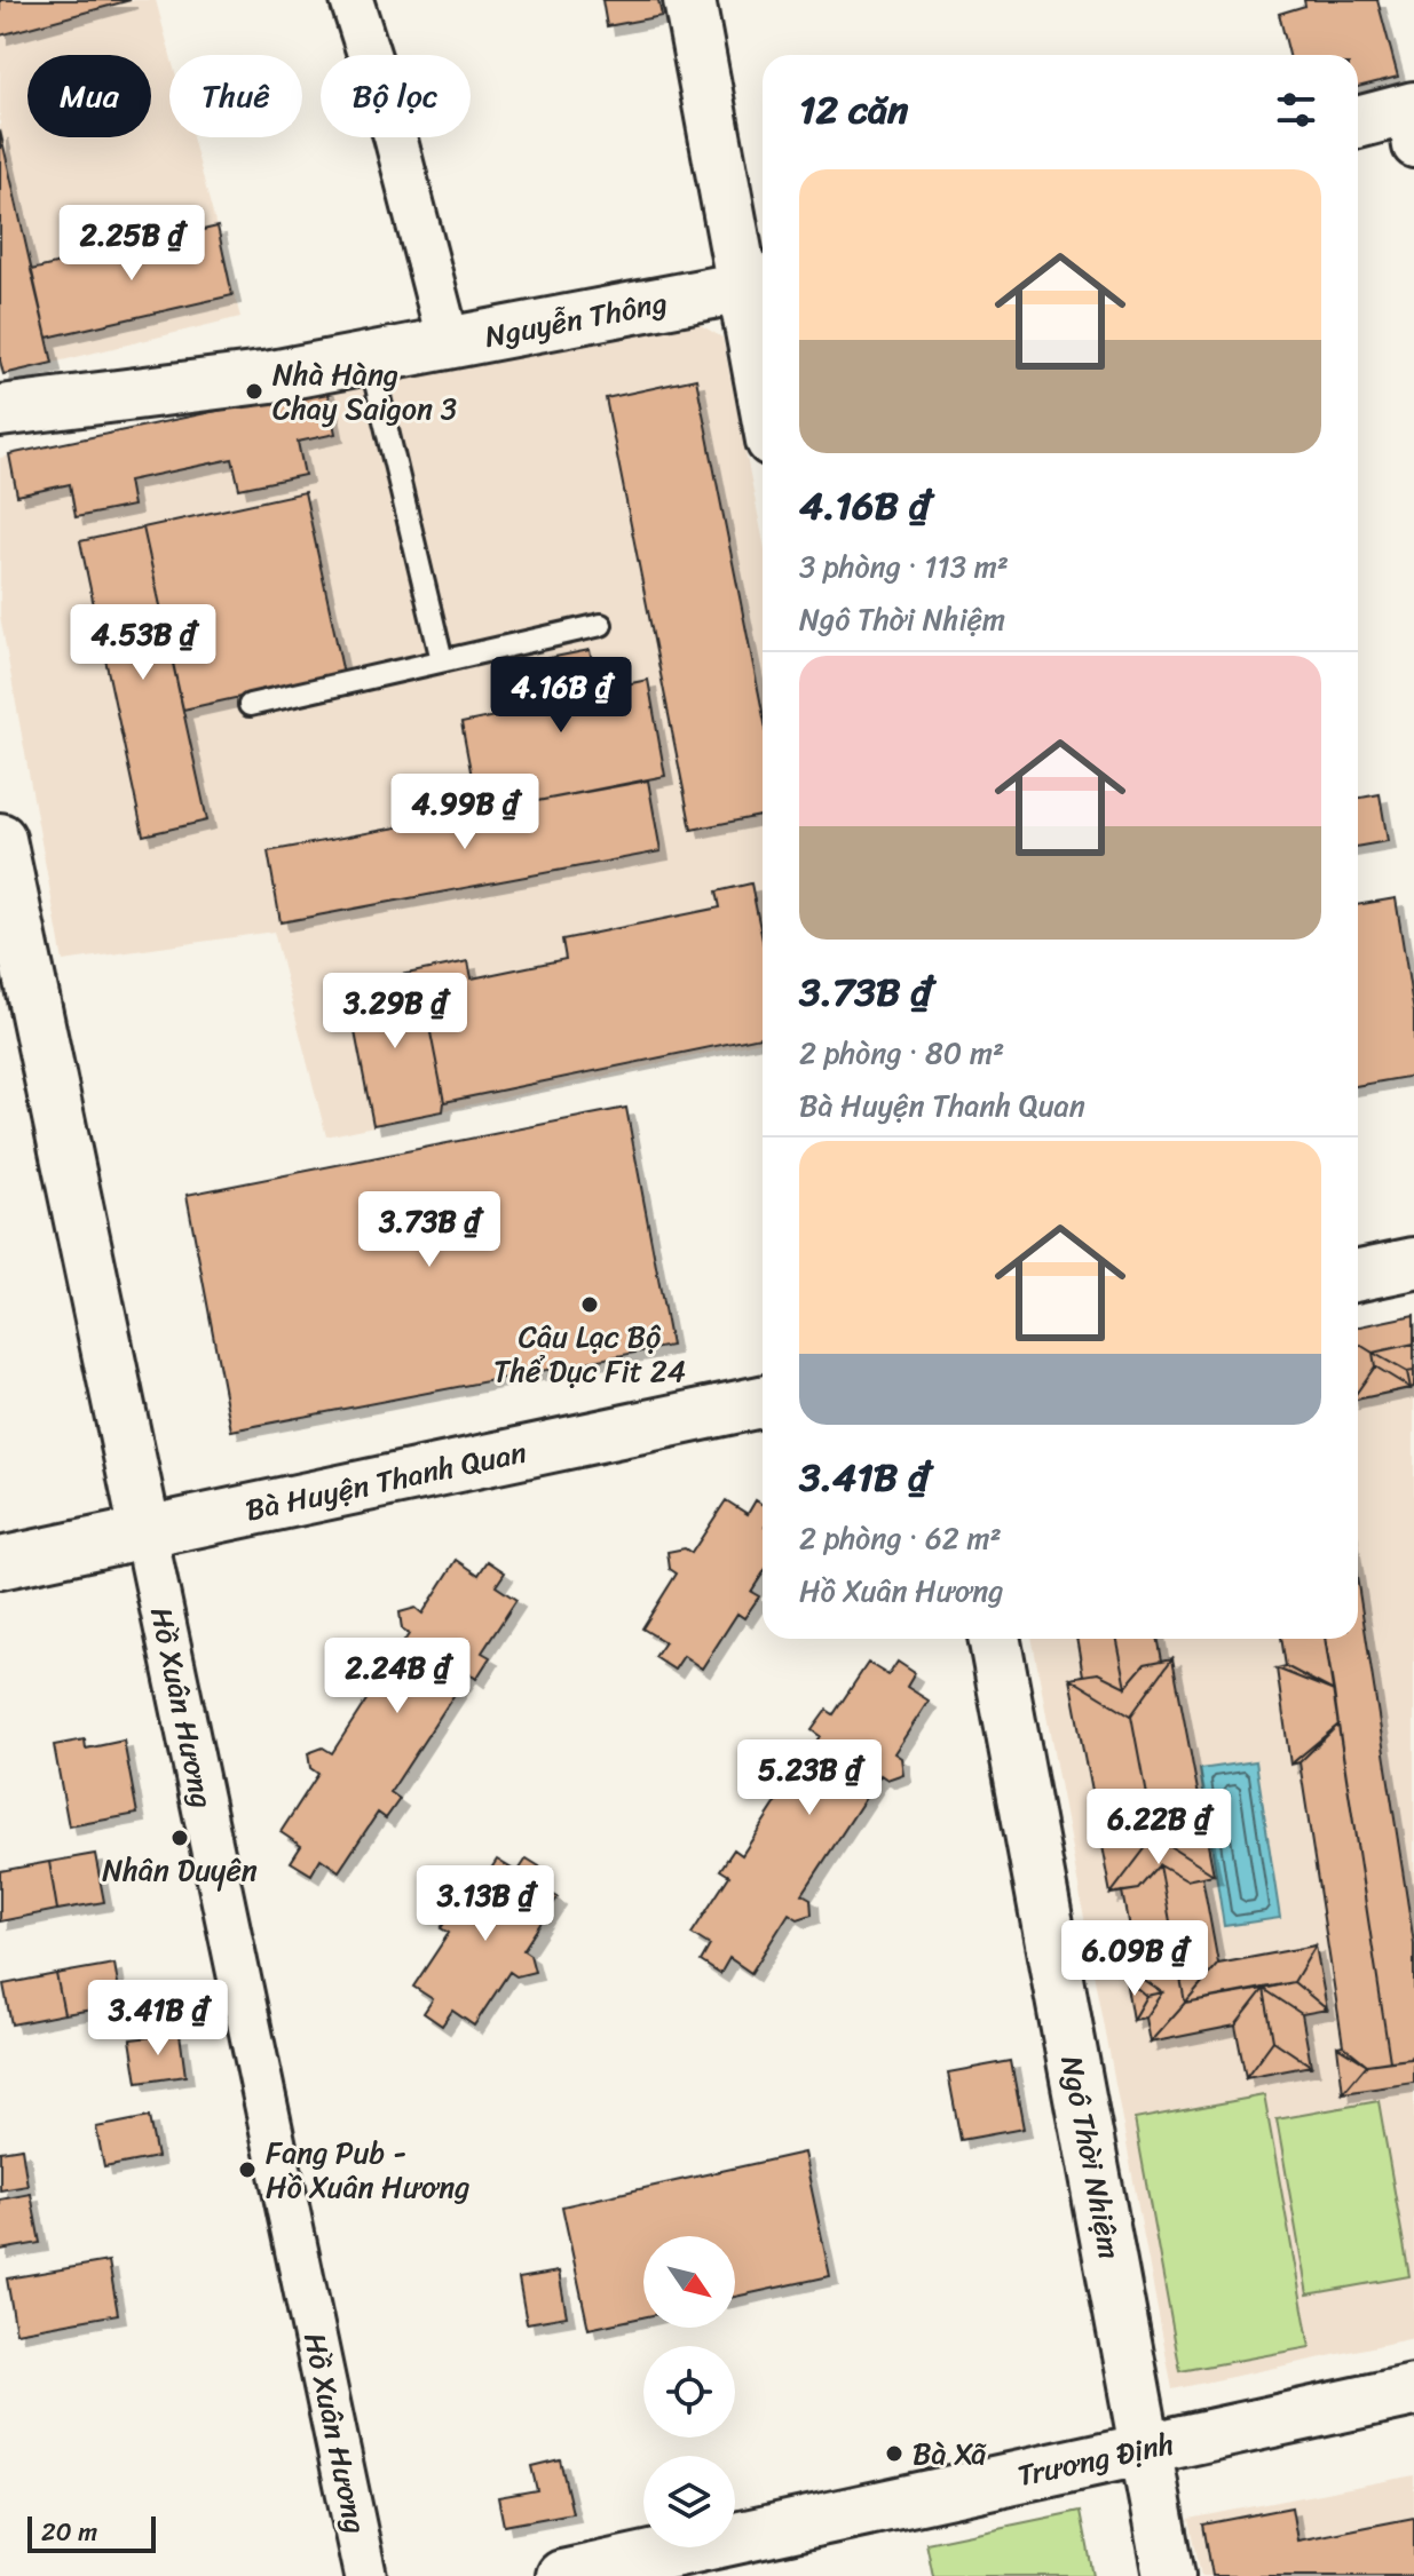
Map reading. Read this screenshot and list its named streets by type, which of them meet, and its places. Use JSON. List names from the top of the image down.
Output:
{
  "streets": {
    "street": [
      "Nguyễn Thông",
      "Bà Huyện Thanh Quan",
      "Hồ Xuân Hương",
      "Ngô Thời Nhiệm",
      "Trương Định"
    ]
  },
  "crossings": [
    ["Bà Huyện Thanh Quan", "Hồ Xuân Hương"],
    ["Ngô Thời Nhiệm", "Trương Định"]
  ],
  "places": [
    "Nhà Hàng Chay Saigon 3",
    "Câu Lạc Bộ Thể Dục Fit 24",
    "Nhân Duyên",
    "Fang Pub - Hồ Xuân Hương",
    "Bà Xã"
  ],
  "scale_bar": "20 m",
  "north": "bottom right",
  "page": {
    "chip": ["Mua", "Thuê", "Bộ lọc"],
    "heading": "12 căn",
    "list": [
      {
        "name": "4.16B ₫",
        "note": "3 phòng · 113 m² · Ngô Thời Nhiệm"
      },
      {
        "name": "3.73B ₫",
        "note": "2 phòng · 80 m² · Bà Huyện Thanh Quan"
      },
      {
        "name": "3.41B ₫",
        "note": "2 phòng · 62 m² · Hồ Xuân Hương"
      }
    ],
    "price": [
      "2.25B ₫",
      "4.53B ₫",
      "4.16B ₫",
      "4.99B ₫",
      "3.29B ₫",
      "3.73B ₫",
      "2.24B ₫",
      "5.23B ₫",
      "6.22B ₫",
      "3.13B ₫",
      "6.09B ₫",
      "3.41B ₫"
    ],
    "scale": "20 m"
  }
}
